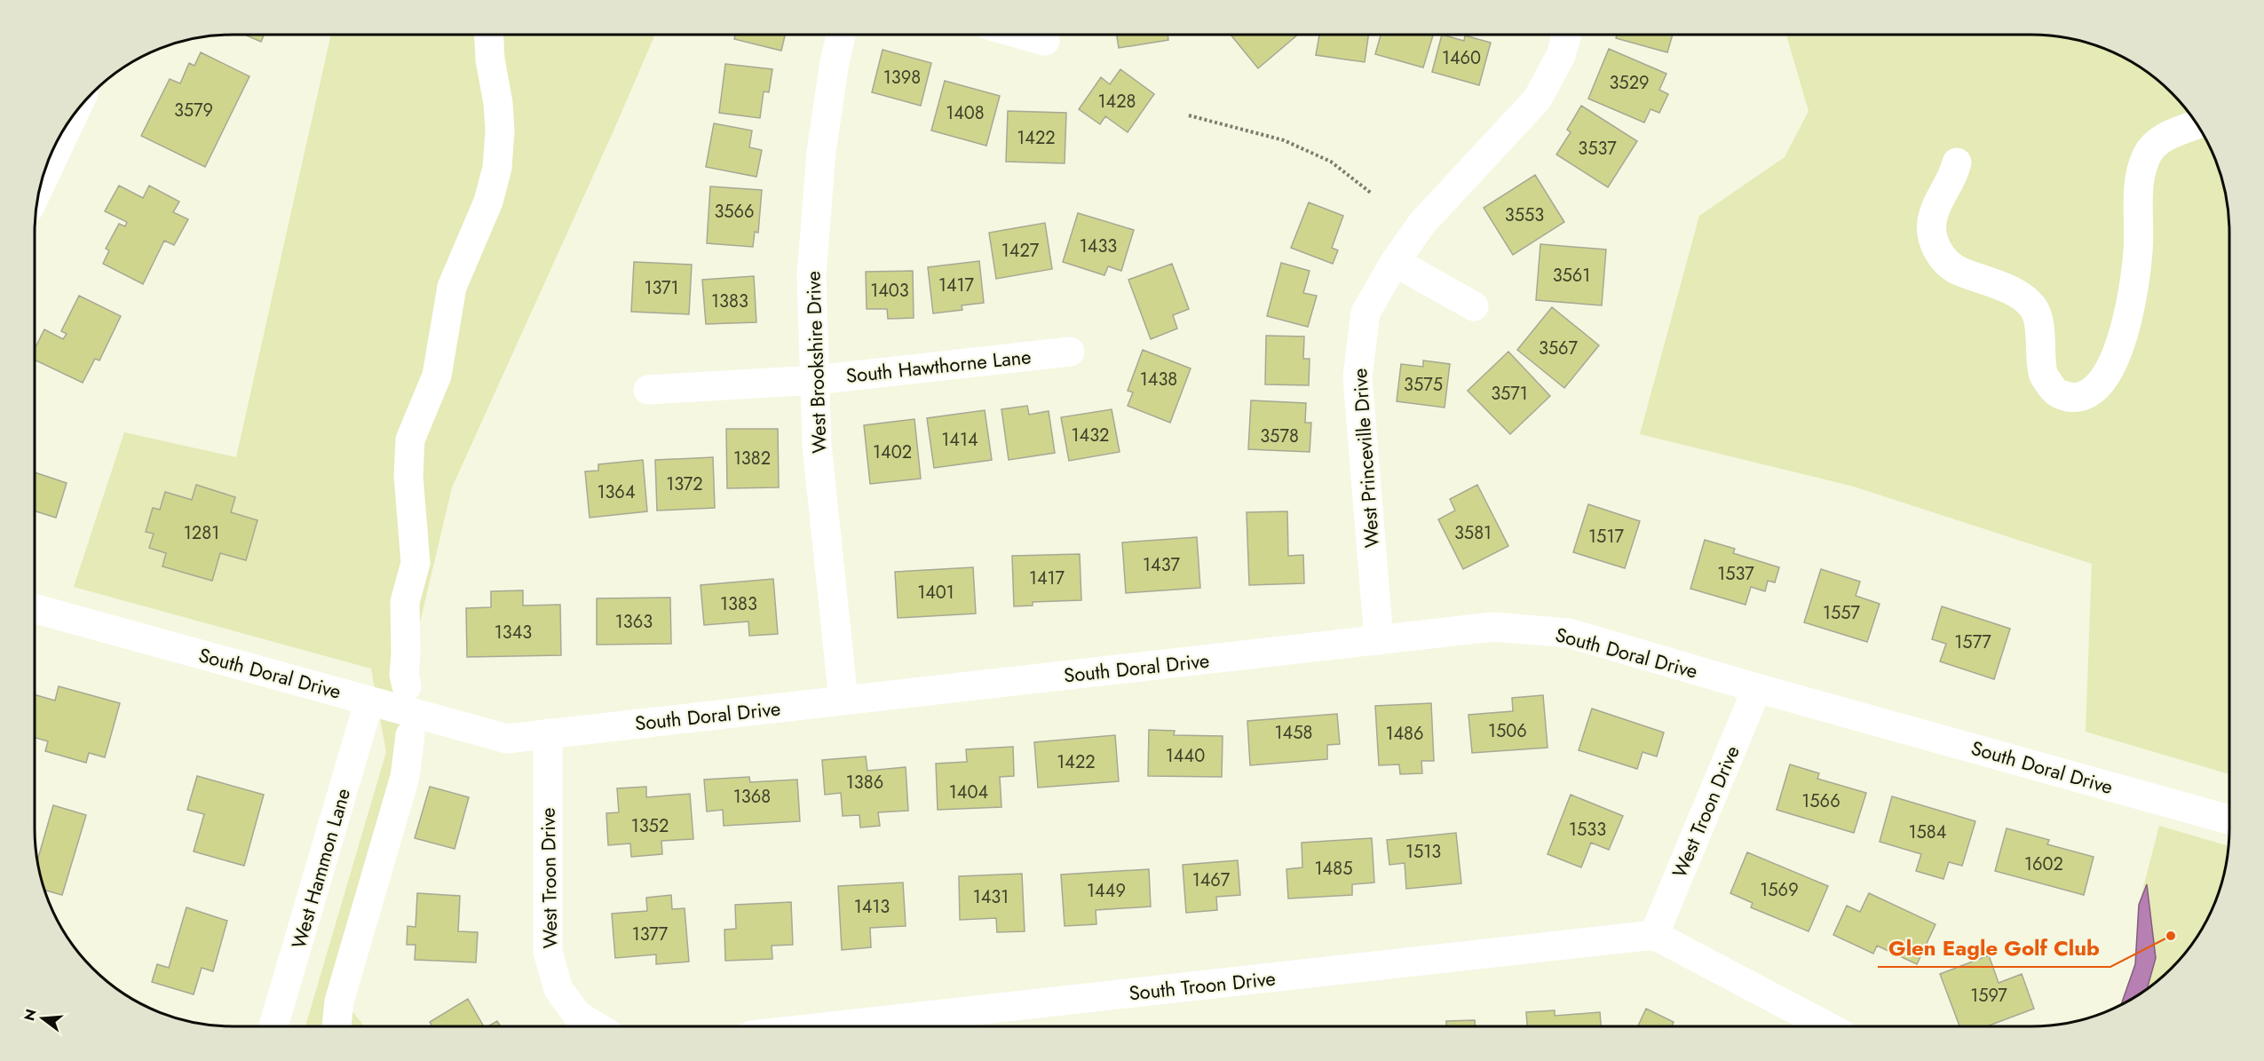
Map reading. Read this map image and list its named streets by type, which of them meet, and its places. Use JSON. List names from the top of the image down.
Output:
{
  "streets": {
    "street": [
      "West Brookshire Drive",
      "South Hawthorne Lane",
      "West Princeville Drive",
      "South Doral Drive",
      "West Troon Drive",
      "West Hammon Lane",
      "South Troon Drive"
    ]
  },
  "crossings": [
    ["West Brookshire Drive", "South Hawthorne Lane"],
    ["West Brookshire Drive", "South Doral Drive"],
    ["West Princeville Drive", "South Doral Drive"],
    ["South Doral Drive", "West Troon Drive"],
    ["South Doral Drive", "West Hammon Lane"],
    ["West Troon Drive", "South Troon Drive"]
  ],
  "places": ["Glen Eagle Golf Club"],
  "house_numbers": [
    "1460",
    "1398",
    "3529",
    "1428",
    "3579",
    "1408",
    "1422",
    "3537",
    "3566",
    "3553",
    "1433",
    "1427",
    "3561",
    "1417",
    "1371",
    "1403",
    "1383",
    "3567",
    "1438",
    "3575",
    "3571",
    "1432",
    "3578",
    "1414",
    "1402",
    "1382",
    "1372",
    "1364",
    "1281",
    "3581",
    "1517",
    "1437",
    "1537",
    "1417",
    "1401",
    "1383",
    "1557",
    "1363",
    "1343",
    "1577",
    "1506",
    "1458",
    "1486",
    "1440",
    "1422",
    "1386",
    "1404",
    "1368",
    "1566",
    "1352",
    "1533",
    "1584",
    "1513",
    "1602",
    "1485",
    "1467",
    "1569",
    "1449",
    "1431",
    "1413",
    "1377",
    "1597"
  ],
  "north": "left"
}
